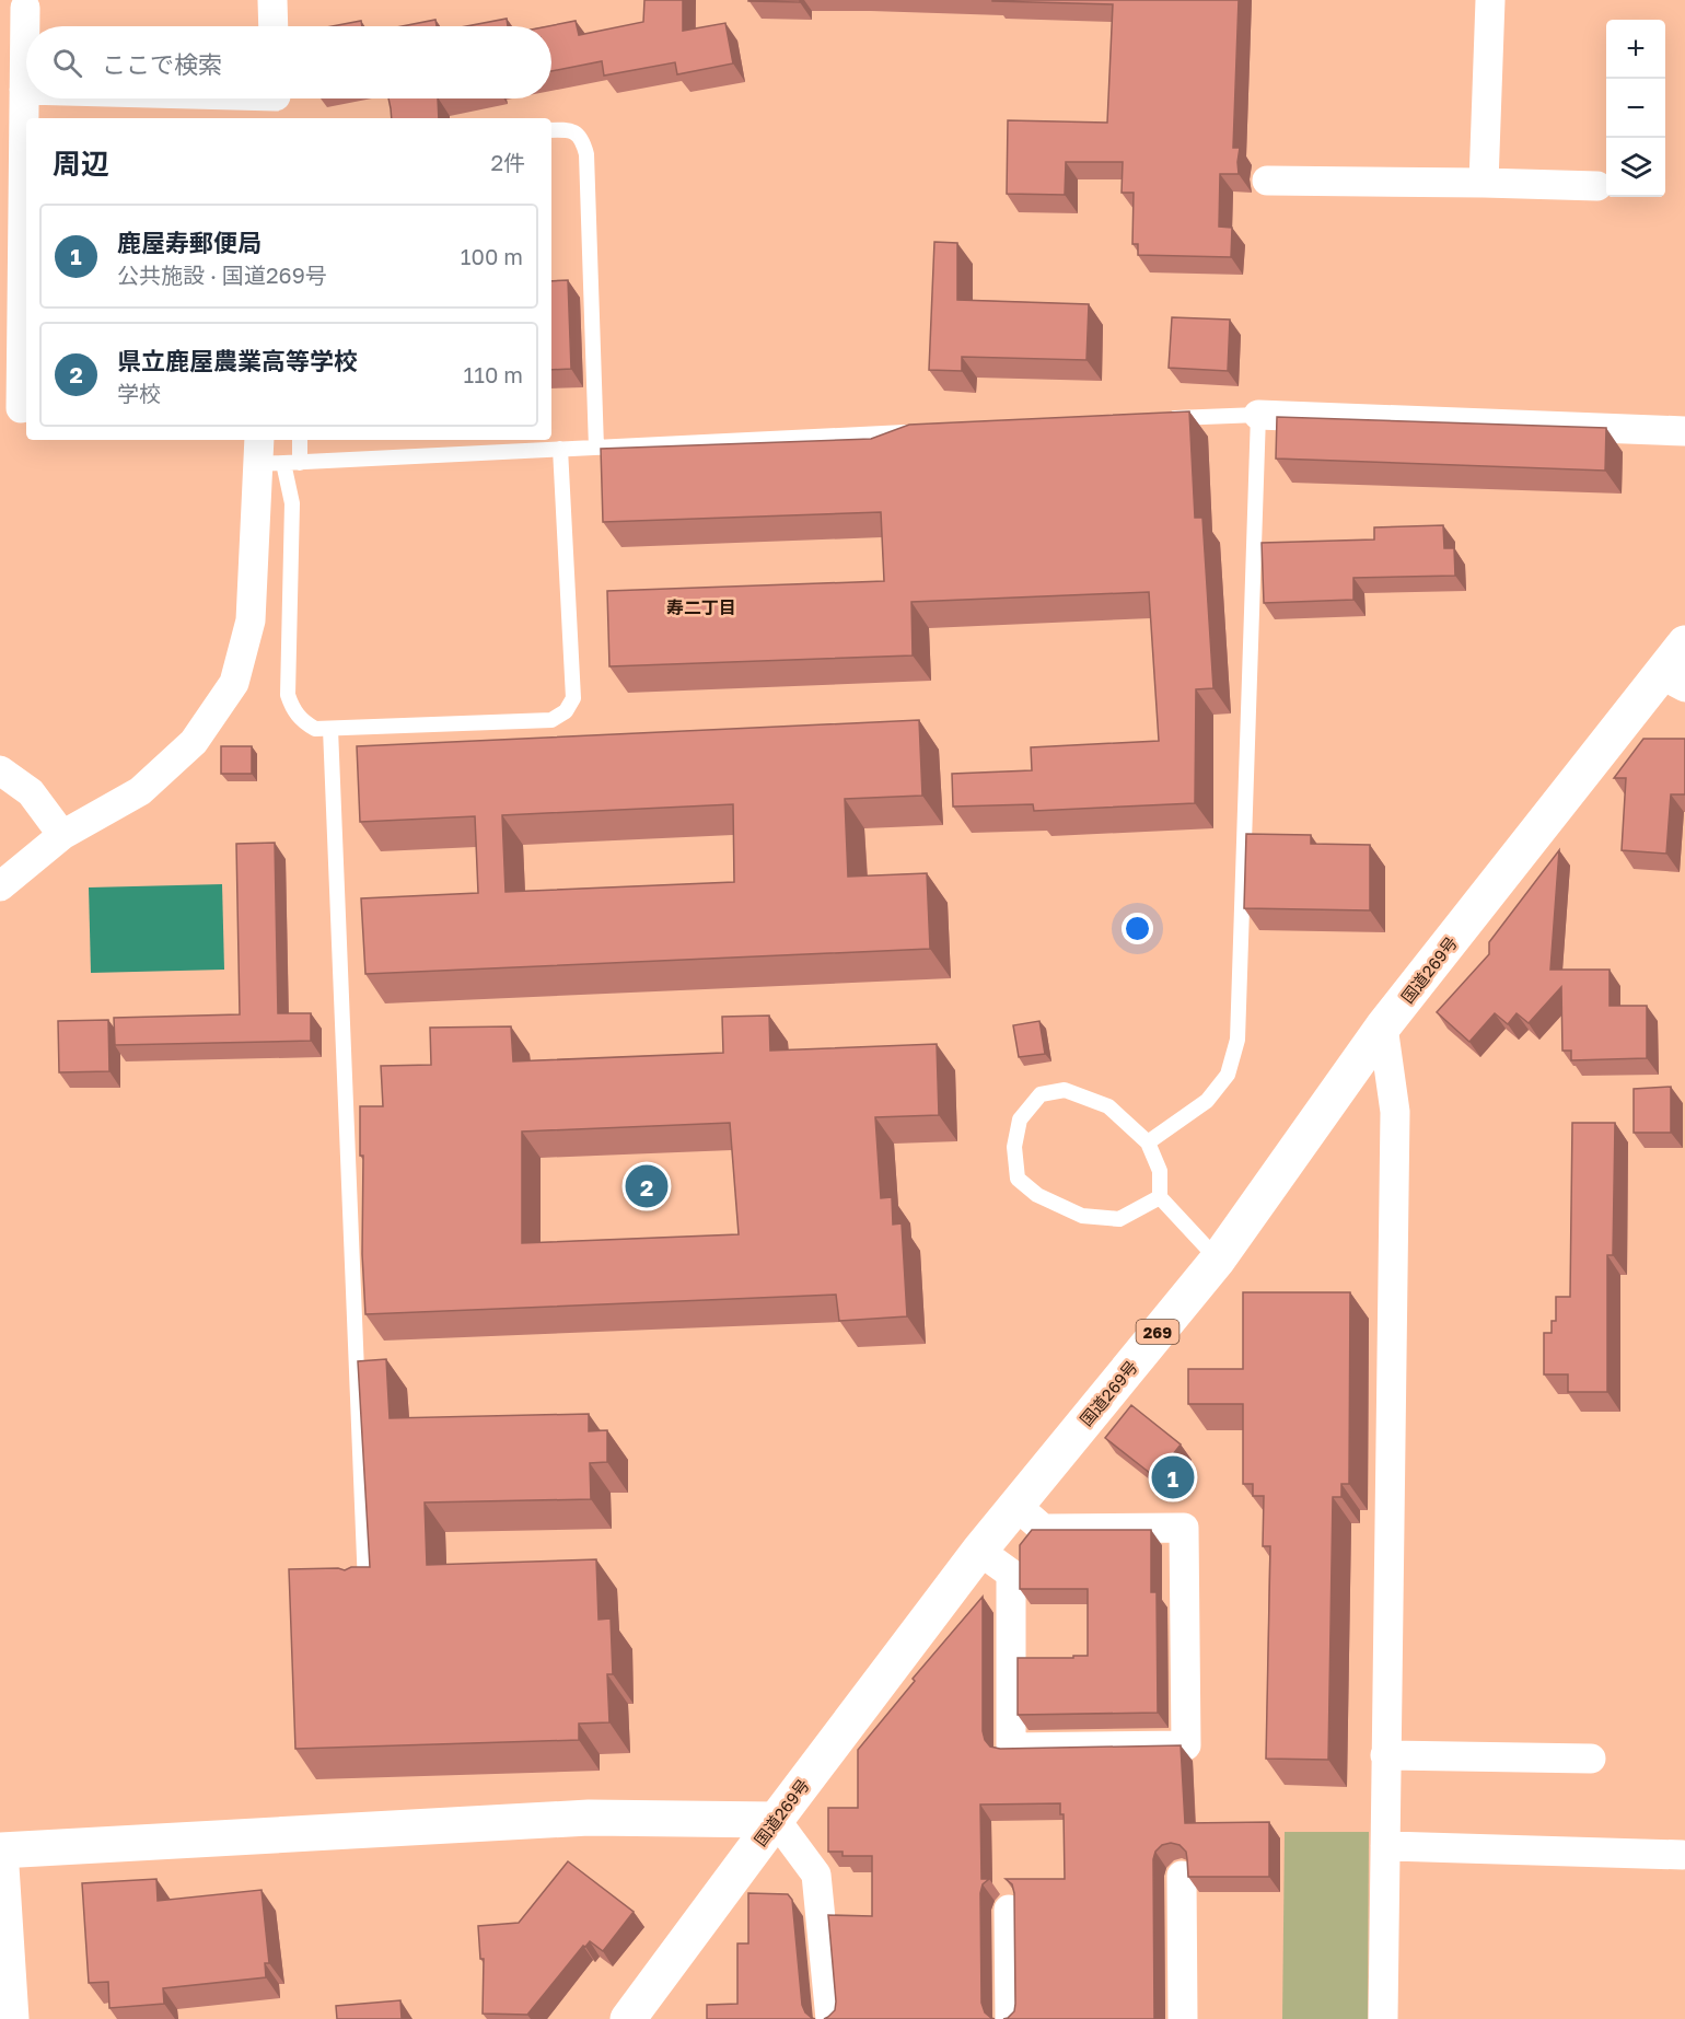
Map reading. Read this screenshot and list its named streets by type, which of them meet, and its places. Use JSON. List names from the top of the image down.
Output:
{
  "streets": {
    "main road": ["国道269号", "269"]
  },
  "districts": ["寿二丁目"],
  "page": {
    "map_buttons": ["+", "−"],
    "search": "ここで検索",
    "heading": ["周辺", "2件"],
    "list": [
      {
        "mark": "1",
        "name": "鹿屋寿郵便局",
        "note": "公共施設 · 国道269号",
        "value": "100 m"
      },
      {
        "mark": "2",
        "name": "県立鹿屋農業高等学校",
        "note": "学校",
        "value": "110 m"
      }
    ],
    "pins": ["2", "1"]
  }
}
